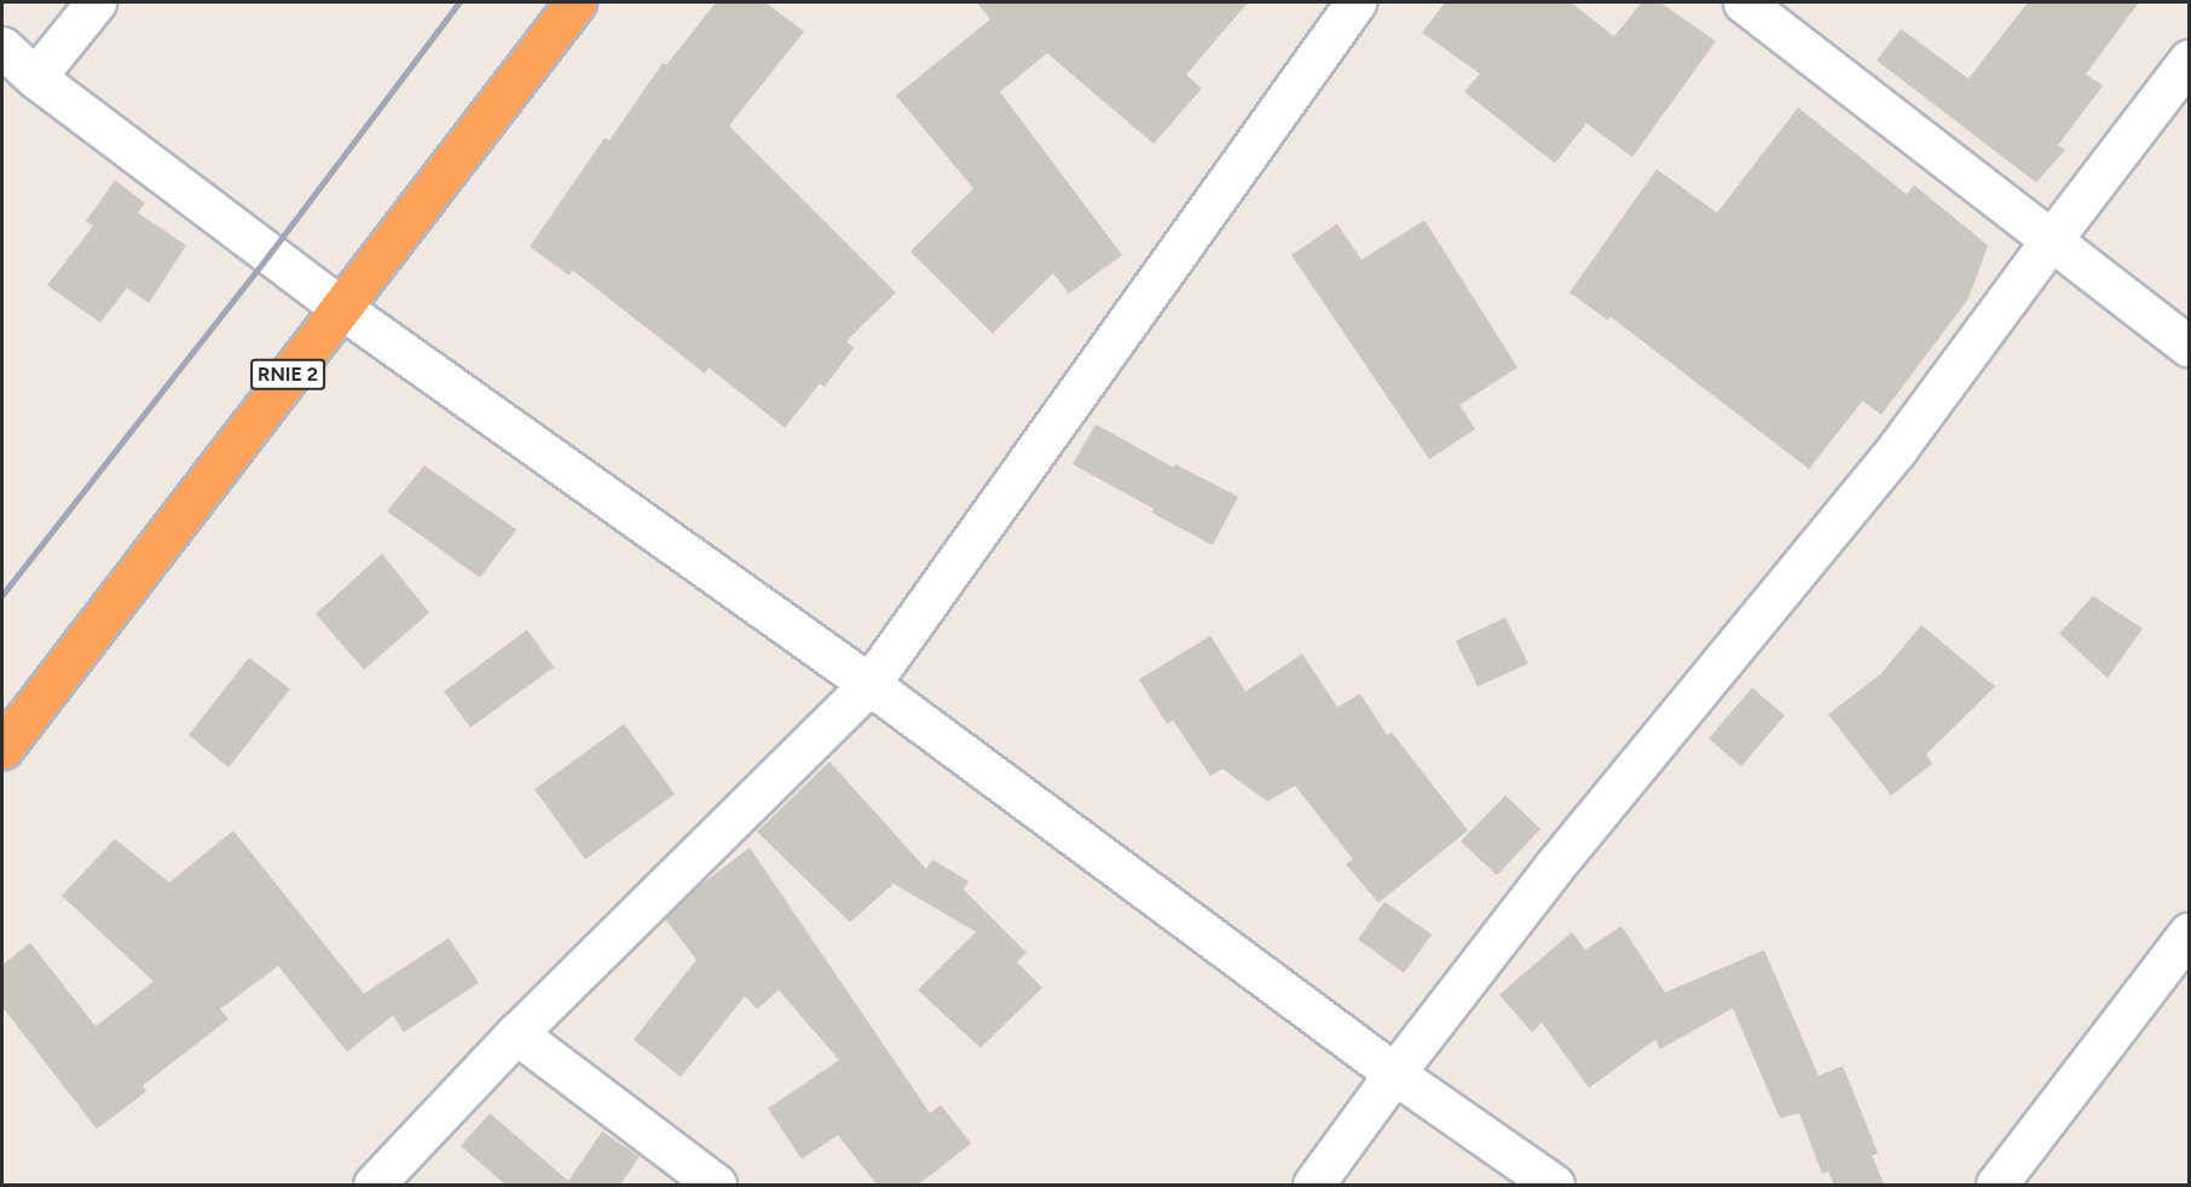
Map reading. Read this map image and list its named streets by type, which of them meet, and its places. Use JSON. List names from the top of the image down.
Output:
{
  "streets": {
    "highway": ["RNIE 2"]
  }
}
